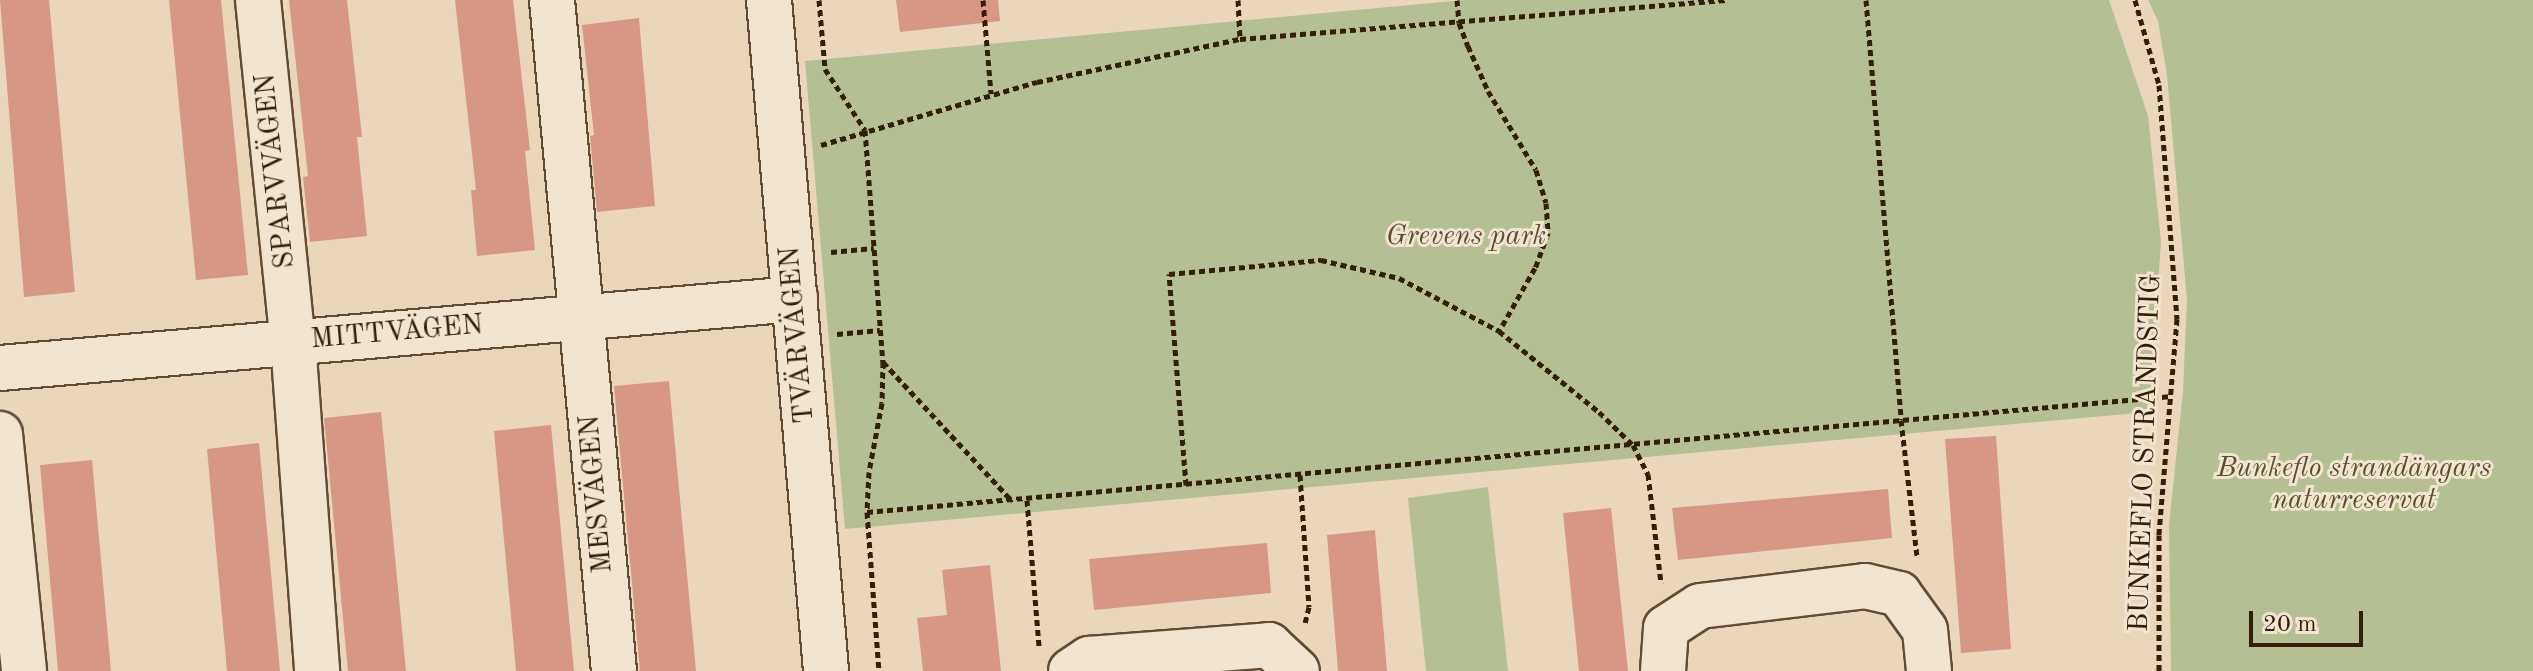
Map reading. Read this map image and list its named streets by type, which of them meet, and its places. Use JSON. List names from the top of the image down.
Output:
{
  "streets": {
    "street": [
      "SPARVVÄGEN",
      "MITTVÄGEN",
      "TVÄRVÄGEN",
      "MESVÄGEN"
    ],
    "path": ["BUNKEFLO STRANDSTIG"]
  },
  "crossings": [
    ["SPARVVÄGEN", "MITTVÄGEN"],
    ["MITTVÄGEN", "TVÄRVÄGEN"],
    ["MITTVÄGEN", "MESVÄGEN"]
  ],
  "parks": ["Grevens park", "Bunkeflo strandängars naturreservat"],
  "scale_bar": "20 m"
}
